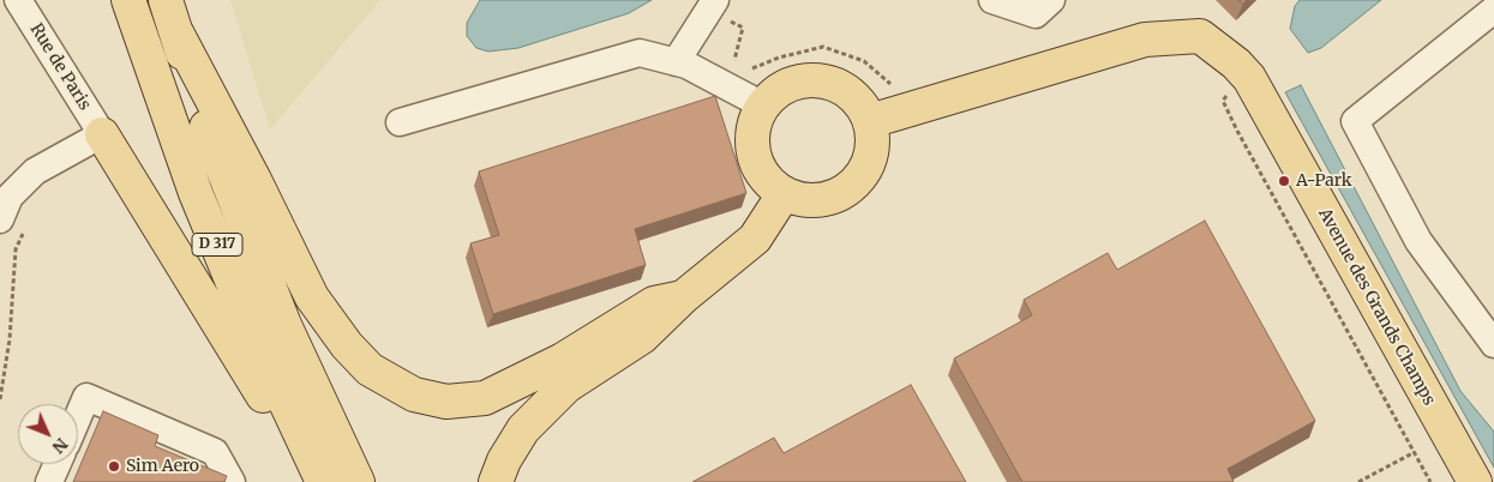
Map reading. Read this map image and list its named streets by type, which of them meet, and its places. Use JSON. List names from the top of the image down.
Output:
{
  "streets": {
    "main road": ["D 317", "Avenue des Grands Champs"],
    "street": ["Rue de Paris"]
  },
  "places": ["A-Park", "Sim Aero"],
  "north": "bottom right"
}
